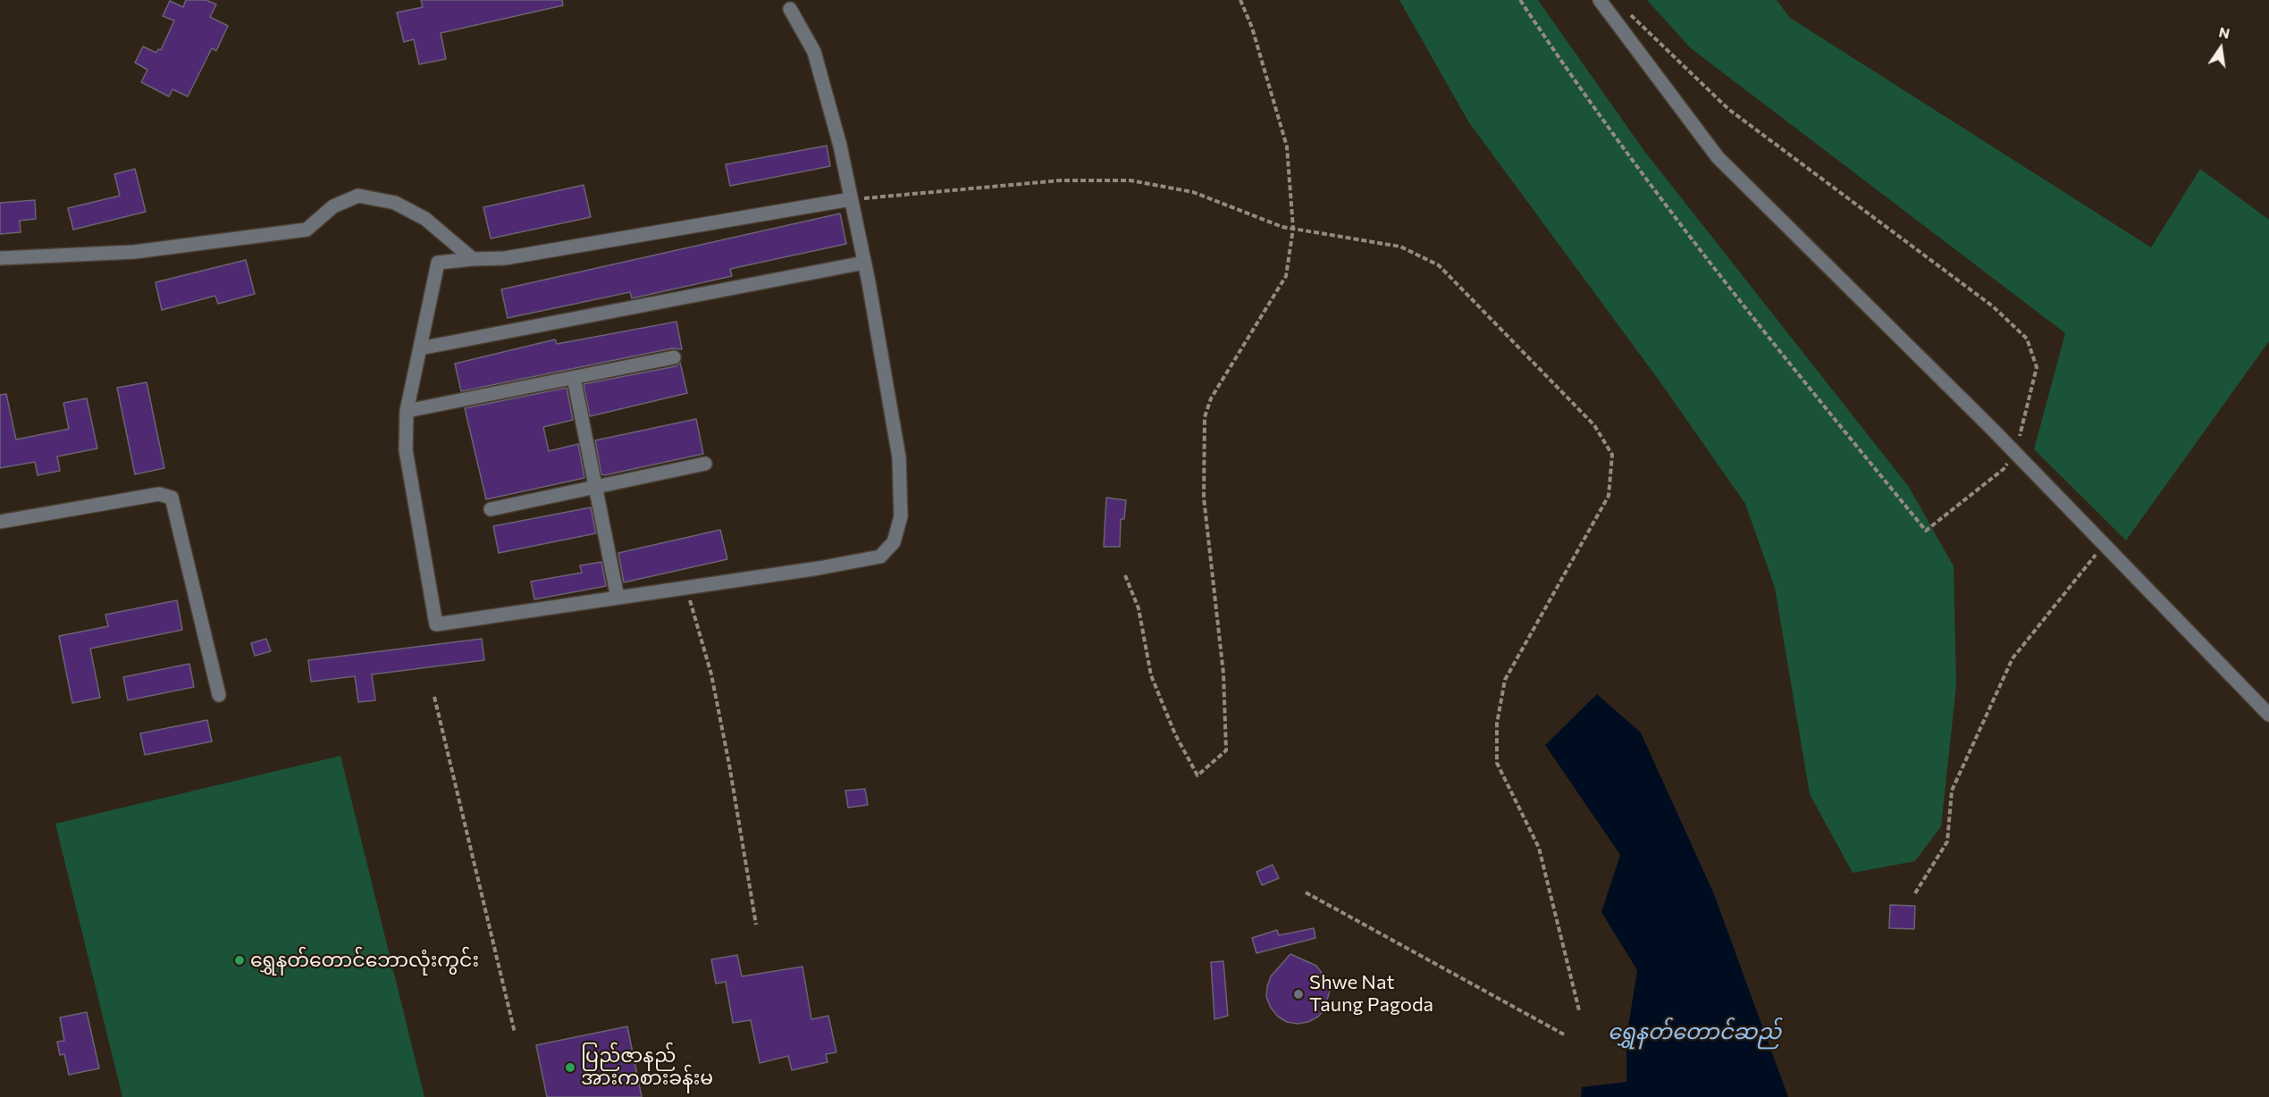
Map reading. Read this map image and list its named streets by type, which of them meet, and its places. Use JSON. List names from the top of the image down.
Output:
{
  "water": ["ရွှေနတ်တောင်ဆည်"],
  "places": ["ရွှေနတ်တောင်ဘောလုံးကွင်း", "Shwe Nat Taung Pagoda", "ပြည်ဇာနည် အားကစားခန်းမ"],
  "north": "top"
}
